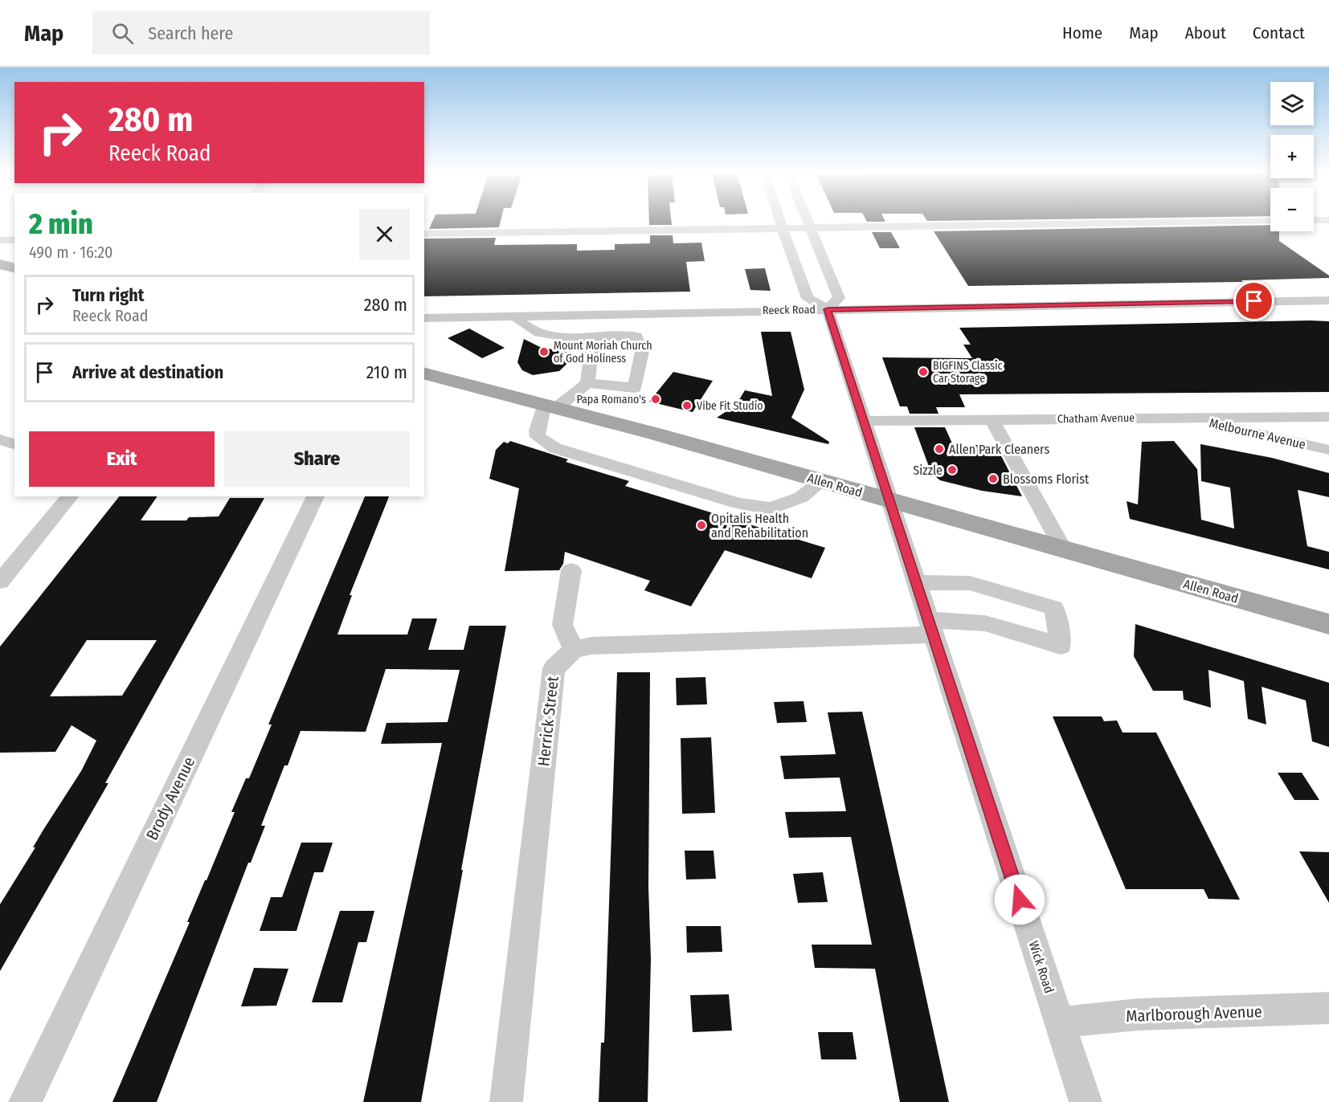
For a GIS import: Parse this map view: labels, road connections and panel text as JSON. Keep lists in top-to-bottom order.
{
  "streets": {
    "main road": ["Allen Road"],
    "street": [
      "Reeck Road",
      "Chatham Avenue",
      "Melbourne Avenue",
      "Herrick Street",
      "Brody Avenue",
      "Wick Road",
      "Marlborough Avenue"
    ]
  },
  "crossings": [
    ["Reeck Road", "Wick Road"],
    ["Chatham Avenue", "Melbourne Avenue"],
    ["Chatham Avenue", "Wick Road"],
    ["Allen Road", "Wick Road"],
    ["Herrick Street", "Wick Road"],
    ["Wick Road", "Marlborough Avenue"]
  ],
  "places": [
    "Mount Moriah Church of God Holiness",
    "BIGFINS Classic Car Storage",
    "Papa Romano's",
    "Vibe Fit Studio",
    "Allen Park Cleaners",
    "Sizzle",
    "Blossoms Florist",
    "Opitalis Health and Rehabilitation"
  ],
  "page": {
    "header": "Map",
    "search": "Search here",
    "nav": [
      "Home",
      "Map",
      "About",
      "Contact"
    ],
    "map_buttons": ["+", "−"],
    "turn": ["280 m", "Reeck Road"],
    "heading": ["2 min", "490 m · 16:20"],
    "list": [
      {
        "name": "Turn right",
        "note": "Reeck Road",
        "value": "280 m"
      },
      {
        "name": "Arrive at destination",
        "value": "210 m"
      }
    ],
    "buttons": ["Exit", "Share"]
  }
}
